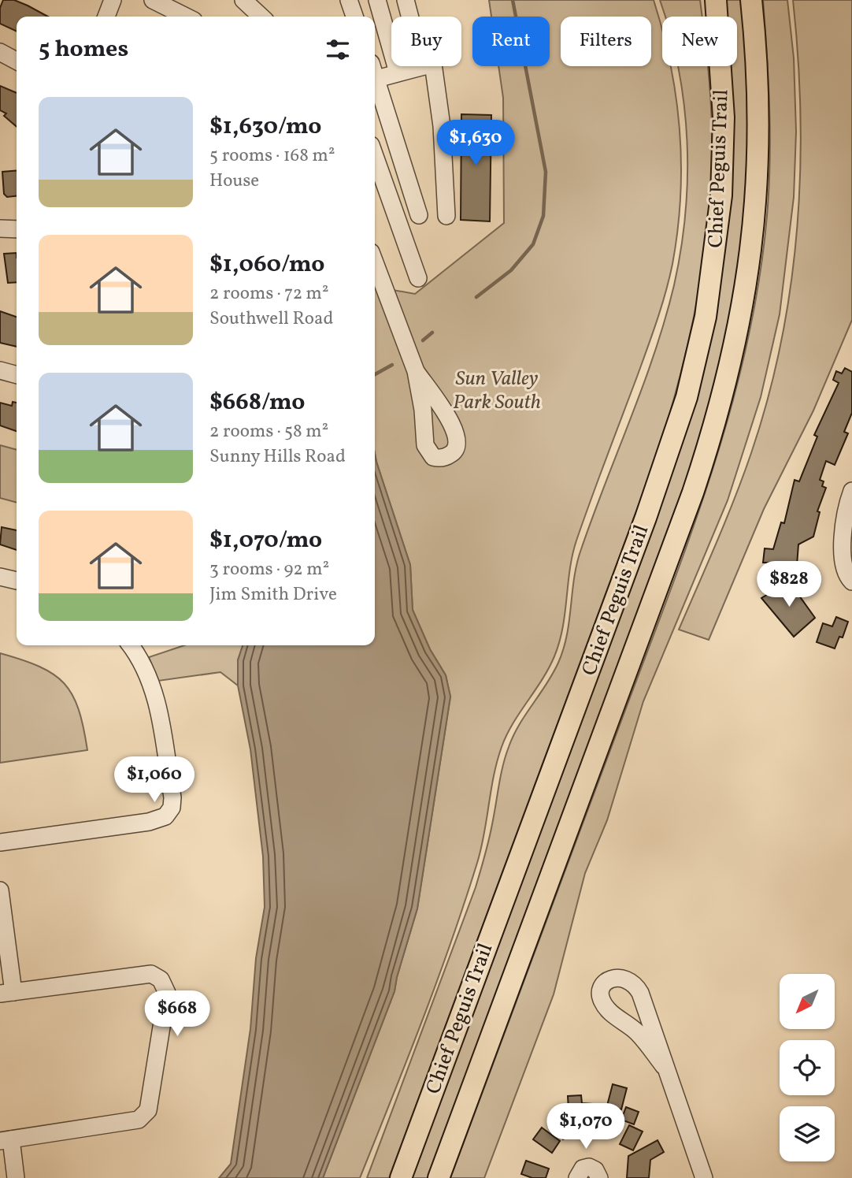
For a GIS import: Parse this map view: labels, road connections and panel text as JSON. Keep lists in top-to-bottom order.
{
  "streets": {
    "main road": ["Chief Peguis Trail"]
  },
  "parks": ["Sun Valley Park South"],
  "north": "bottom left",
  "page": {
    "chip": [
      "Buy",
      "Rent",
      "Filters",
      "New"
    ],
    "heading": "5 homes",
    "list": [
      {
        "name": "$1,630/mo",
        "note": "5 rooms · 168 m² · House"
      },
      {
        "name": "$1,060/mo",
        "note": "2 rooms · 72 m² · Southwell Road"
      },
      {
        "name": "$668/mo",
        "note": "2 rooms · 58 m² · Sunny Hills Road"
      },
      {
        "name": "$1,070/mo",
        "note": "3 rooms · 92 m² · Jim Smith Drive"
      }
    ],
    "price": [
      "$1,630",
      "$828",
      "$1,060",
      "$668",
      "$1,070"
    ]
  }
}
